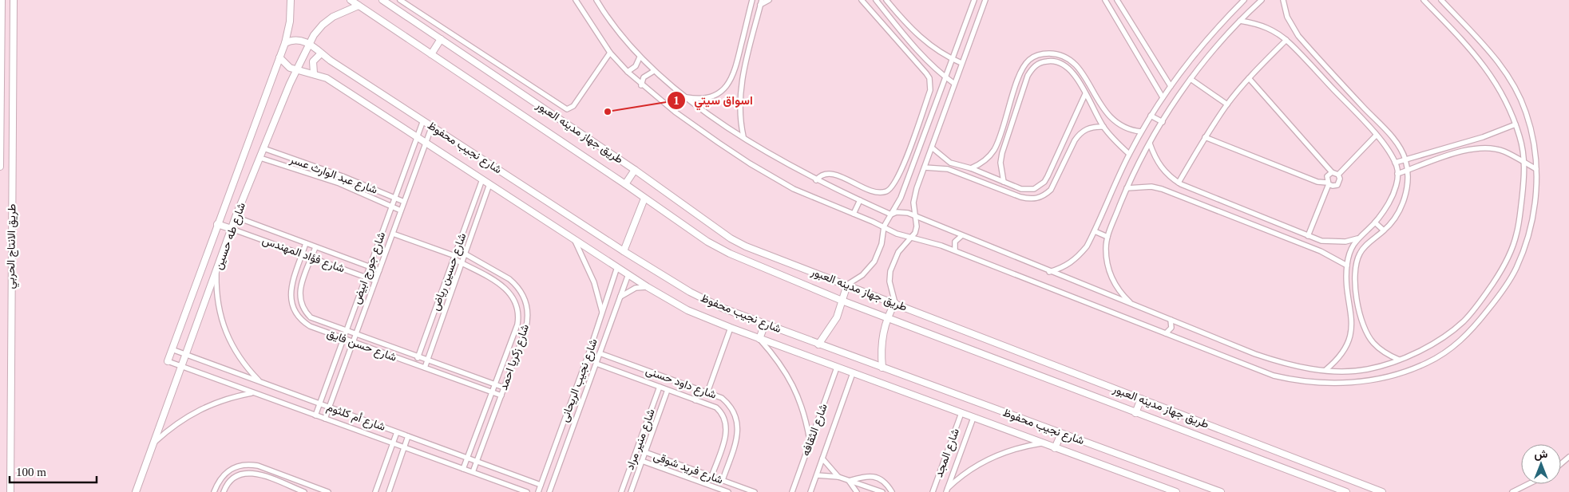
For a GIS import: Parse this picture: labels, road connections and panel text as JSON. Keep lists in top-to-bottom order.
{
  "streets": {
    "main road": [
      "طريق جهاز مدينه العبور",
      "شارع نجيب محفوظ",
      "شارع طه حسين",
      "طريق الانتاج الحربي"
    ],
    "street": [
      "شارع عبد الوارث عسر",
      "شارع فؤاد المهندس",
      "شارع جورج ابيض",
      "شارع حسين رياض",
      "شارع حسن فايق",
      "شارع زكريا احمد",
      "شارع نجيب الريحانى",
      "شارع داود حسنى",
      "شارع أم كلثوم",
      "شارع الثقافه",
      "شارع منير مراد",
      "شارع المجد",
      "شارع فريد شوقى"
    ]
  },
  "crossings": [
    ["طريق جهاز مدينه العبور", "شارع طه حسين"],
    ["شارع نجيب محفوظ", "شارع طه حسين"],
    ["شارع نجيب محفوظ", "شارع جورج ابيض"],
    ["شارع نجيب محفوظ", "شارع حسين رياض"],
    ["شارع نجيب محفوظ", "شارع نجيب الريحانى"],
    ["شارع نجيب محفوظ", "شارع الثقافه"],
    ["شارع نجيب محفوظ", "شارع المجد"],
    ["شارع عبد الوارث عسر", "شارع طه حسين"],
    ["شارع عبد الوارث عسر", "شارع جورج ابيض"],
    ["شارع طه حسين", "شارع فؤاد المهندس"],
    ["شارع طه حسين", "شارع أم كلثوم"],
    ["شارع فؤاد المهندس", "شارع جورج ابيض"],
    ["شارع فؤاد المهندس", "شارع حسن فايق"],
    ["شارع جورج ابيض", "شارع حسن فايق"],
    ["شارع جورج ابيض", "شارع زكريا احمد"],
    ["شارع جورج ابيض", "شارع أم كلثوم"],
    ["شارع حسين رياض", "شارع حسن فايق"],
    ["شارع حسين رياض", "شارع زكريا احمد"],
    ["شارع حسن فايق", "شارع زكريا احمد"],
    ["شارع زكريا احمد", "شارع أم كلثوم"],
    ["شارع نجيب الريحانى", "شارع داود حسنى"],
    ["شارع نجيب الريحانى", "شارع أم كلثوم"],
    ["شارع داود حسنى", "شارع منير مراد"],
    ["شارع داود حسنى", "شارع فريد شوقى"],
    ["شارع منير مراد", "شارع فريد شوقى"]
  ],
  "places": ["اسواق سيتي"],
  "scale_bar": "100 m",
  "north": "top"
}
